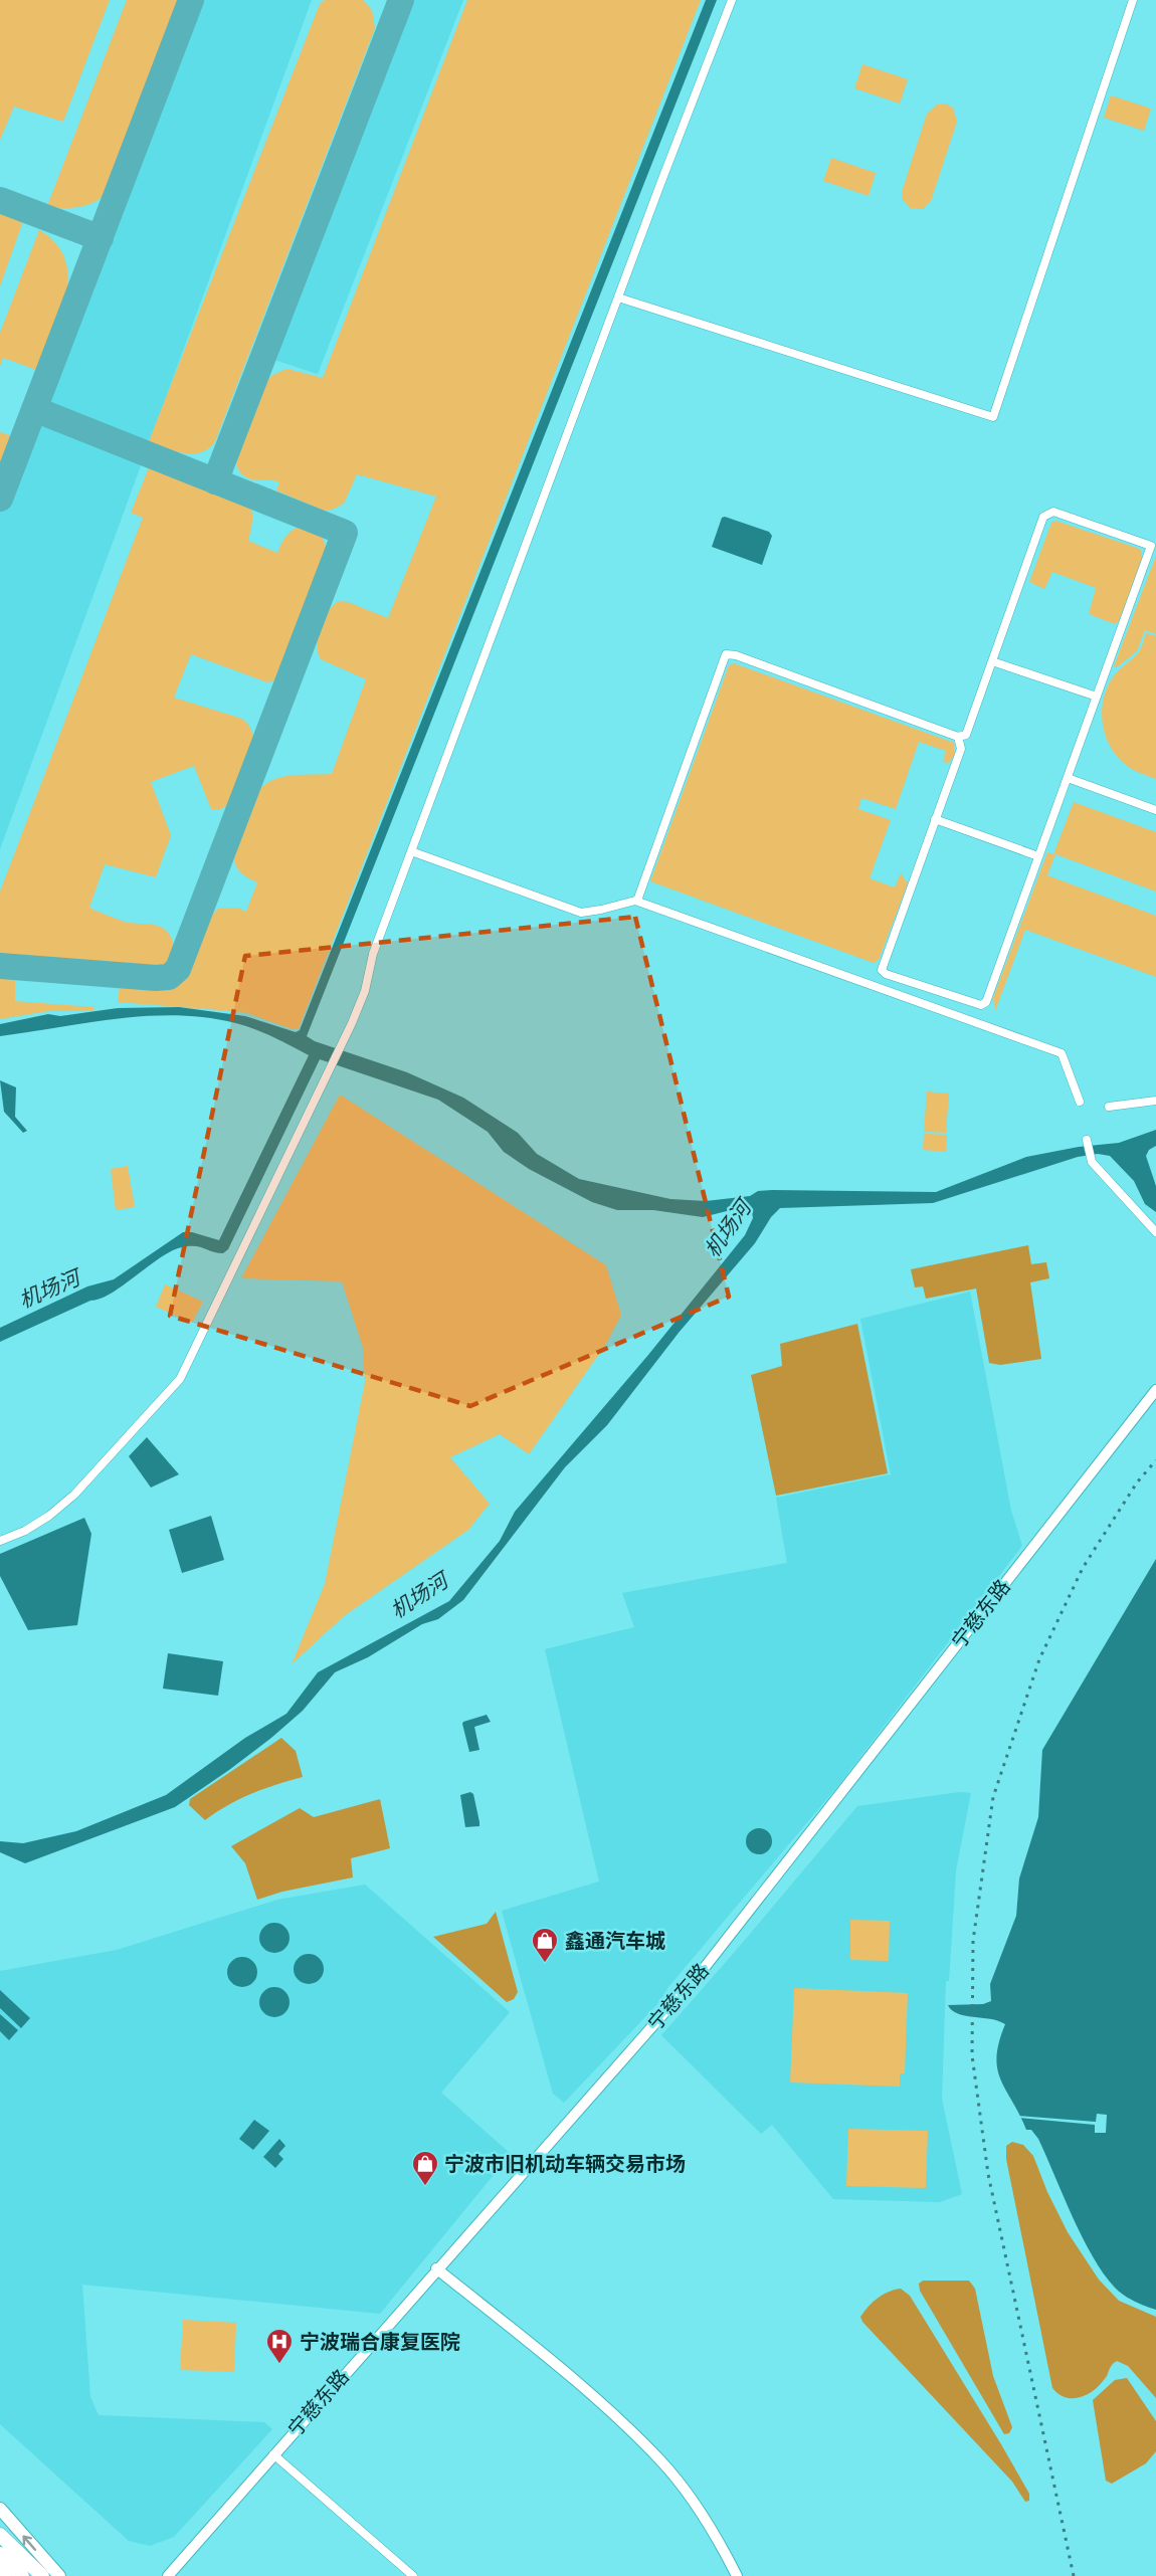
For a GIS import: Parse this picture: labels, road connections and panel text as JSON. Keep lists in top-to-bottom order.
{
  "streets": {
    "main road": ["宁慈东路"]
  },
  "water": ["机场河"],
  "places": {
    "shop": ["鑫通汽车城", "宁波市旧机动车辆交易市场"],
    "hospital": ["宁波瑞合康复医院"]
  }
}
